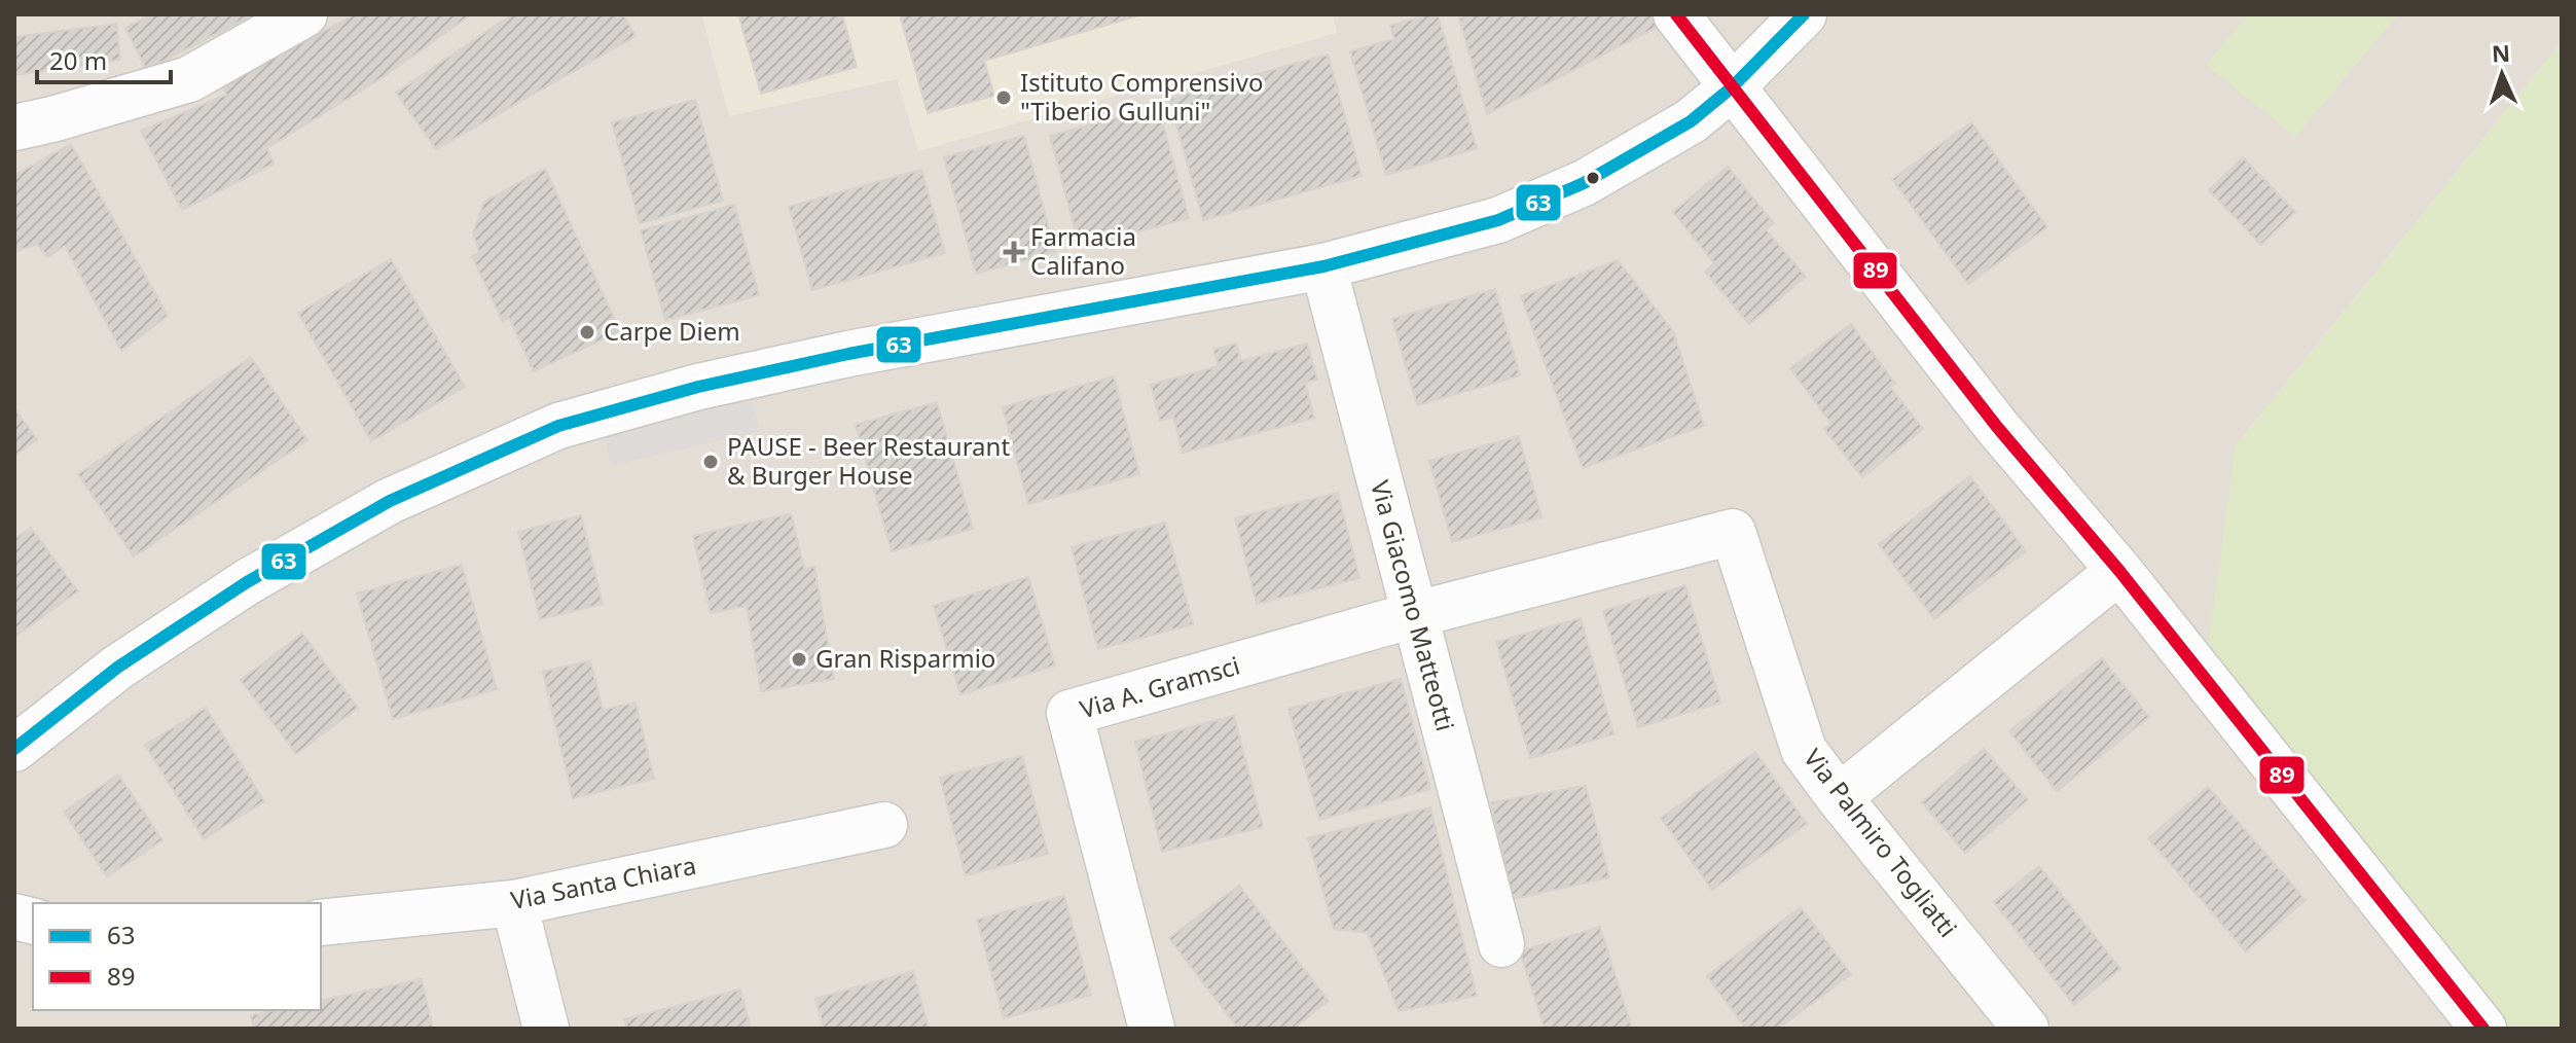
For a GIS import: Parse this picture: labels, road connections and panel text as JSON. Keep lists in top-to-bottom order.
{
  "streets": {
    "street": [
      "Via Giacomo Matteotti",
      "Via A. Gramsci",
      "Via Palmiro Togliatti",
      "Via Santa Chiara"
    ]
  },
  "crossings": [
    ["Via Giacomo Matteotti", "Via A. Gramsci"],
    ["Via Giacomo Matteotti", "Via Palmiro Togliatti"],
    ["Via A. Gramsci", "Via Palmiro Togliatti"]
  ],
  "places": {
    "other": [
      "Istituto Comprensivo \"Tiberio Gulluni\"",
      "Carpe Diem",
      "PAUSE - Beer Restaurant & Burger House",
      "Gran Risparmio"
    ],
    "health": ["Farmacia Califano"]
  },
  "lines": ["transit line 63", "transit line 89"],
  "legend": ["63", "89"],
  "scale_bar": "20 m",
  "north": "top"
}
